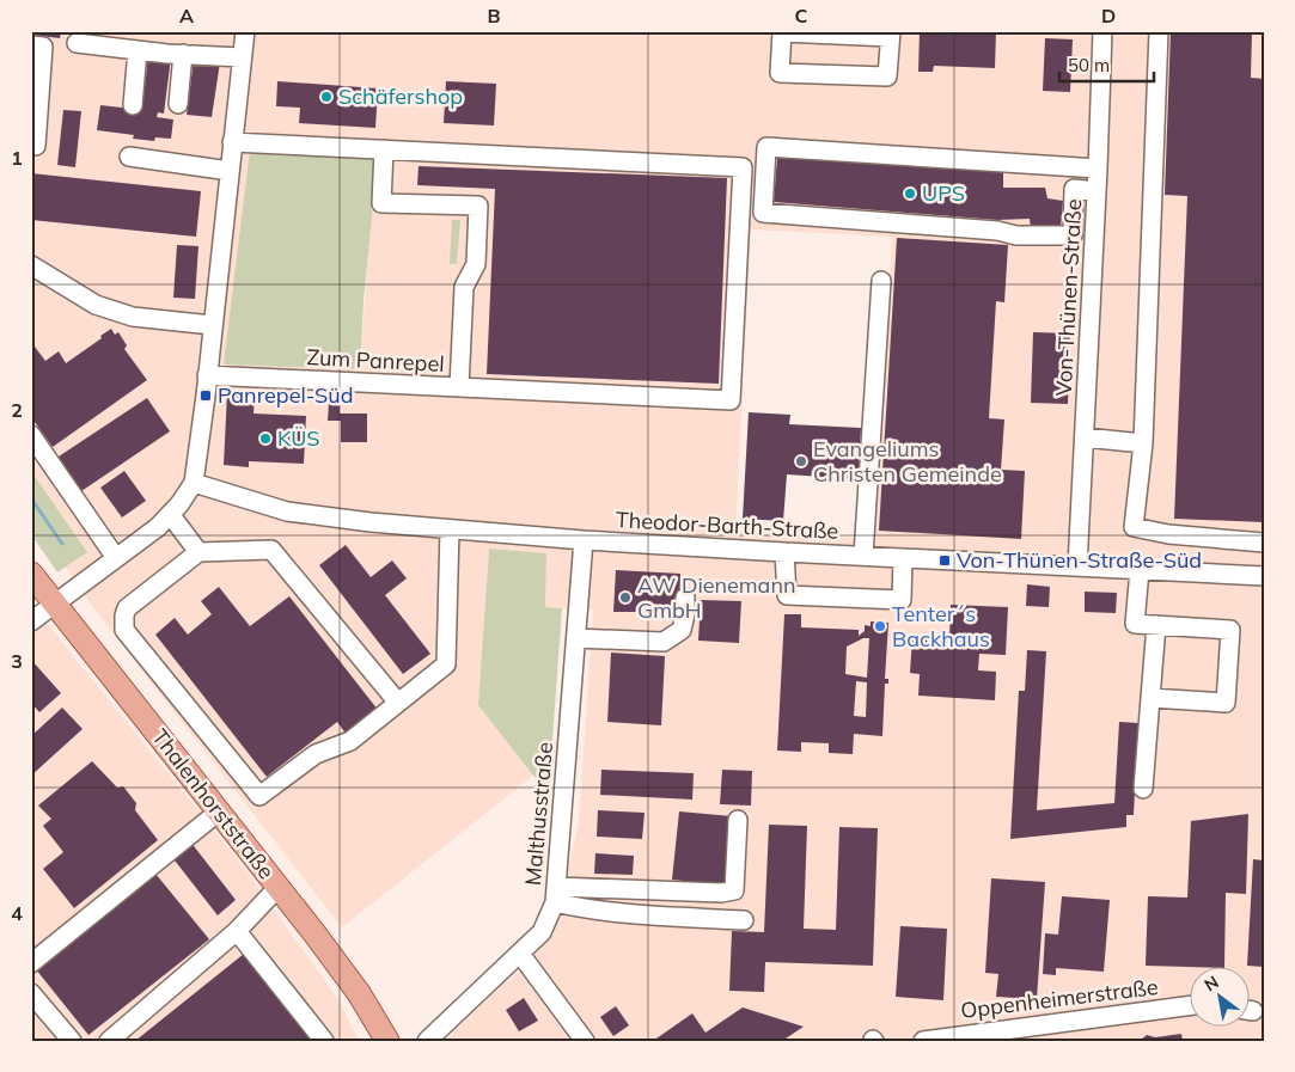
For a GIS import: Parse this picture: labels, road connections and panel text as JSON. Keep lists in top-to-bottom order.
{
  "streets": {
    "main road": ["Thalenhorststraße"],
    "street": [
      "Von-Thünen-Straße",
      "Zum Panrepel",
      "Theodor-Barth-Straße",
      "Malthusstraße",
      "Oppenheimerstraße"
    ]
  },
  "crossings": [
    ["Von-Thünen-Straße", "Theodor-Barth-Straße"],
    ["Theodor-Barth-Straße", "Malthusstraße"]
  ],
  "places": {
    "other": [
      "Schäfershop",
      "UPS",
      "KÜS",
      "Evangeliums Christen Gemeinde",
      "AW Dienemann GmbH",
      "Tenter´s Backhaus"
    ],
    "transit": ["Panrepel-Süd", "Von-Thünen-Straße-Süd"]
  },
  "scale_bar": "50 m",
  "north": "top left",
  "grid": {
    "columns": [
      "A",
      "B",
      "C",
      "D"
    ],
    "rows": [
      "1",
      "2",
      "3",
      "4"
    ]
  }
}
